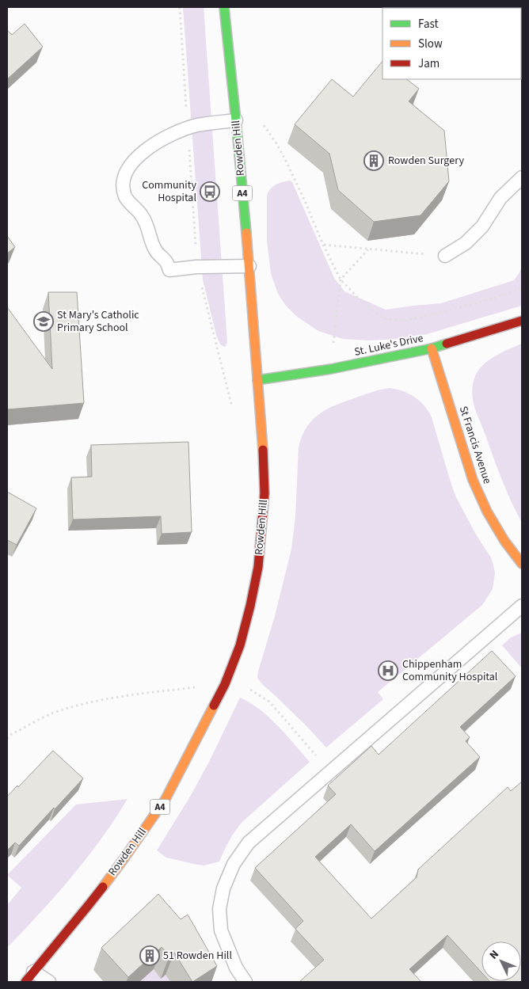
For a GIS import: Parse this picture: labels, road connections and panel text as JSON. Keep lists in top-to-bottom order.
{
  "streets": {
    "main road": [
      "Rowden Hill",
      "A4",
      "St. Luke's Drive",
      "St Francis Avenue"
    ]
  },
  "crossings": [
    ["Rowden Hill", "St. Luke's Drive"],
    ["St. Luke's Drive", "St Francis Avenue"]
  ],
  "places": {
    "building": ["Rowden Surgery", "51 Rowden Hill"],
    "bus stop": ["Community Hospital"],
    "school or university": ["St Mary's Catholic Primary School"],
    "hospital": ["Chippenham Community Hospital"]
  },
  "legend": ["Fast", "Slow", "Jam"],
  "north": "top left"
}
